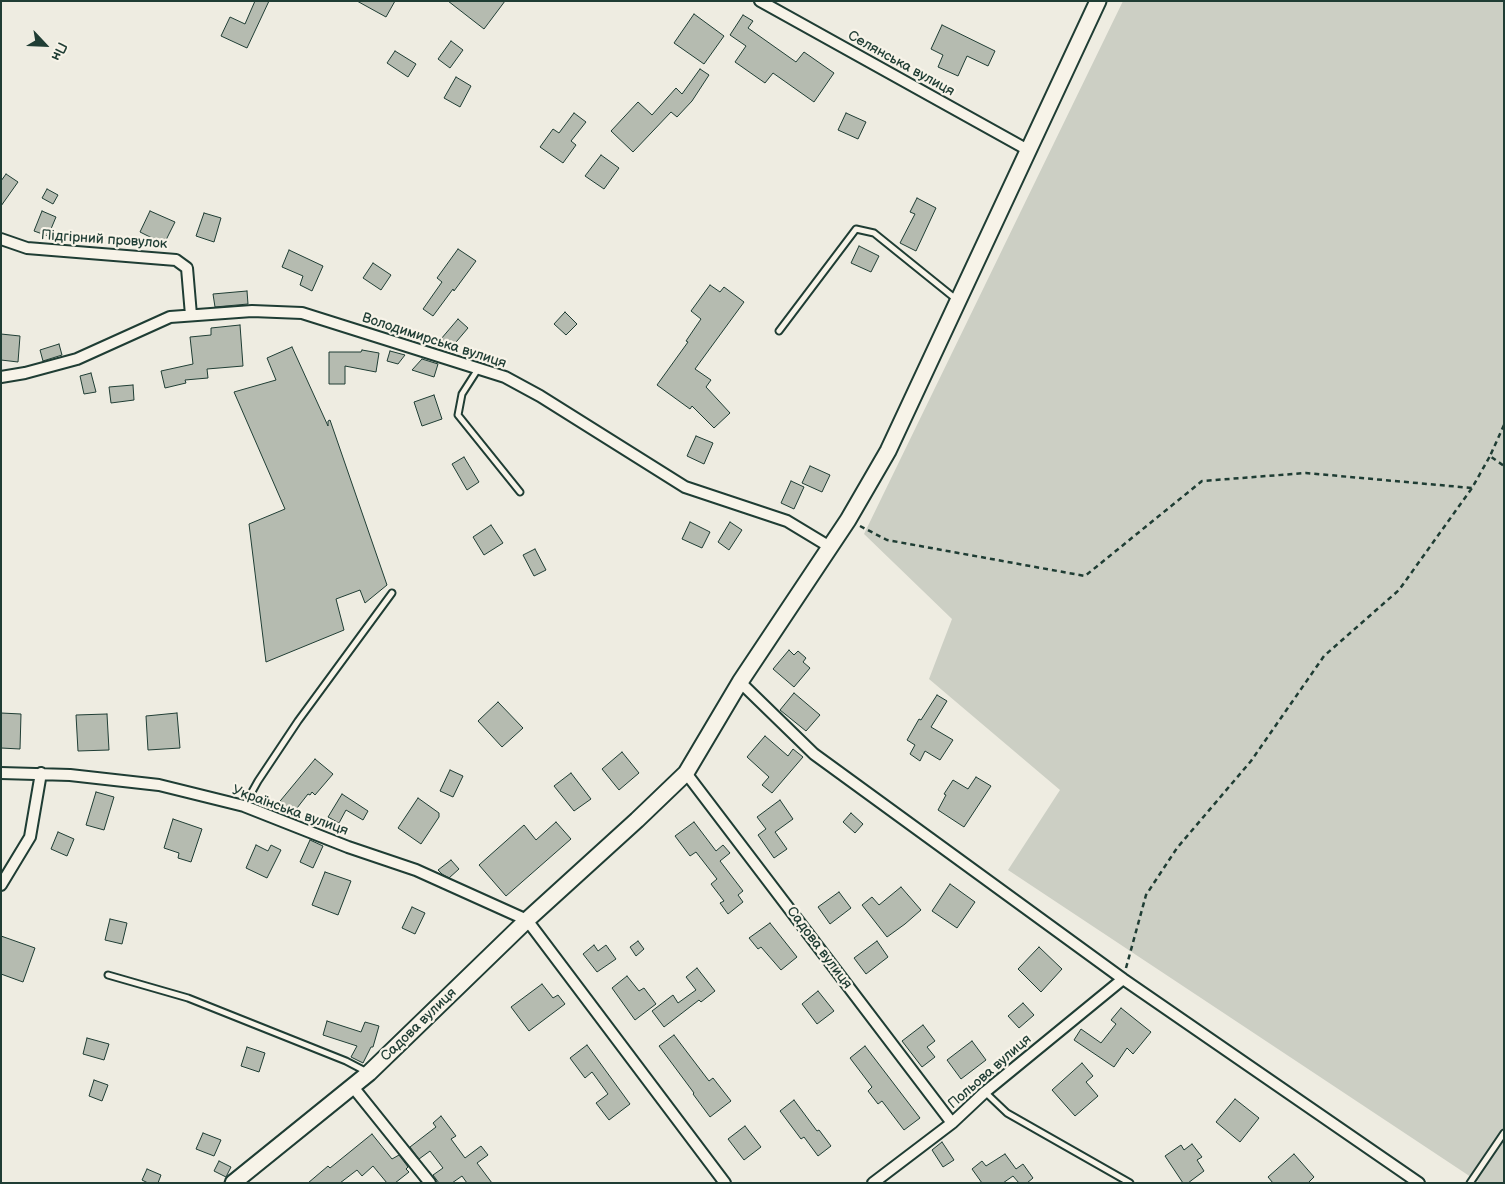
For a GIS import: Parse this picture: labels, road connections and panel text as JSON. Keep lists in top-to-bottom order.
{
  "streets": {
    "street": [
      "Селянська вулиця",
      "Підгірний провулок",
      "Володимирська вулиця",
      "Українська вулиця",
      "Садова вулиця",
      "Польова вулиця"
    ]
  },
  "crossings": [
    ["Селянська вулиця", "Садова вулиця"],
    ["Підгірний провулок", "Володимирська вулиця"],
    ["Володимирська вулиця", "Садова вулиця"],
    ["Українська вулиця", "Садова вулиця"],
    ["Садова вулиця", "Польова вулиця"]
  ],
  "north": "bottom right"
}
